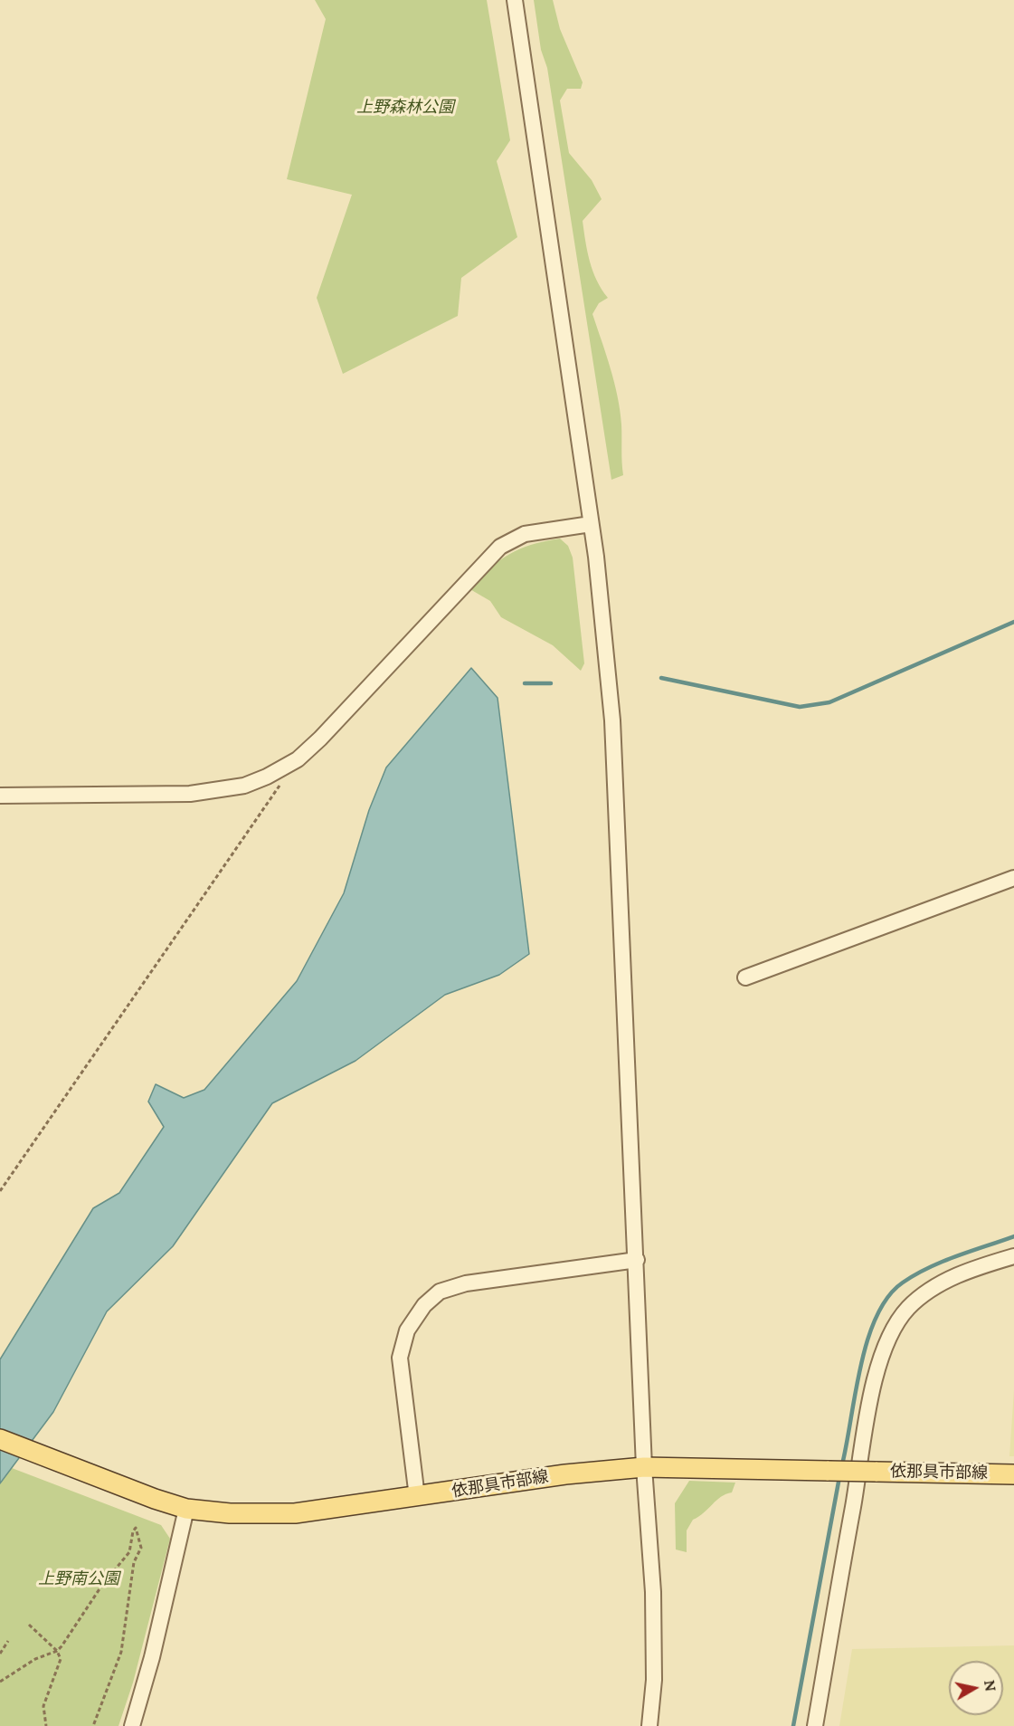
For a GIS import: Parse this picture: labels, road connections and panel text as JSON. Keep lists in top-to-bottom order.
{
  "streets": {
    "main road": ["依那具市部線"]
  },
  "parks": ["上野森林公園", "上野南公園"],
  "north": "right"
}
